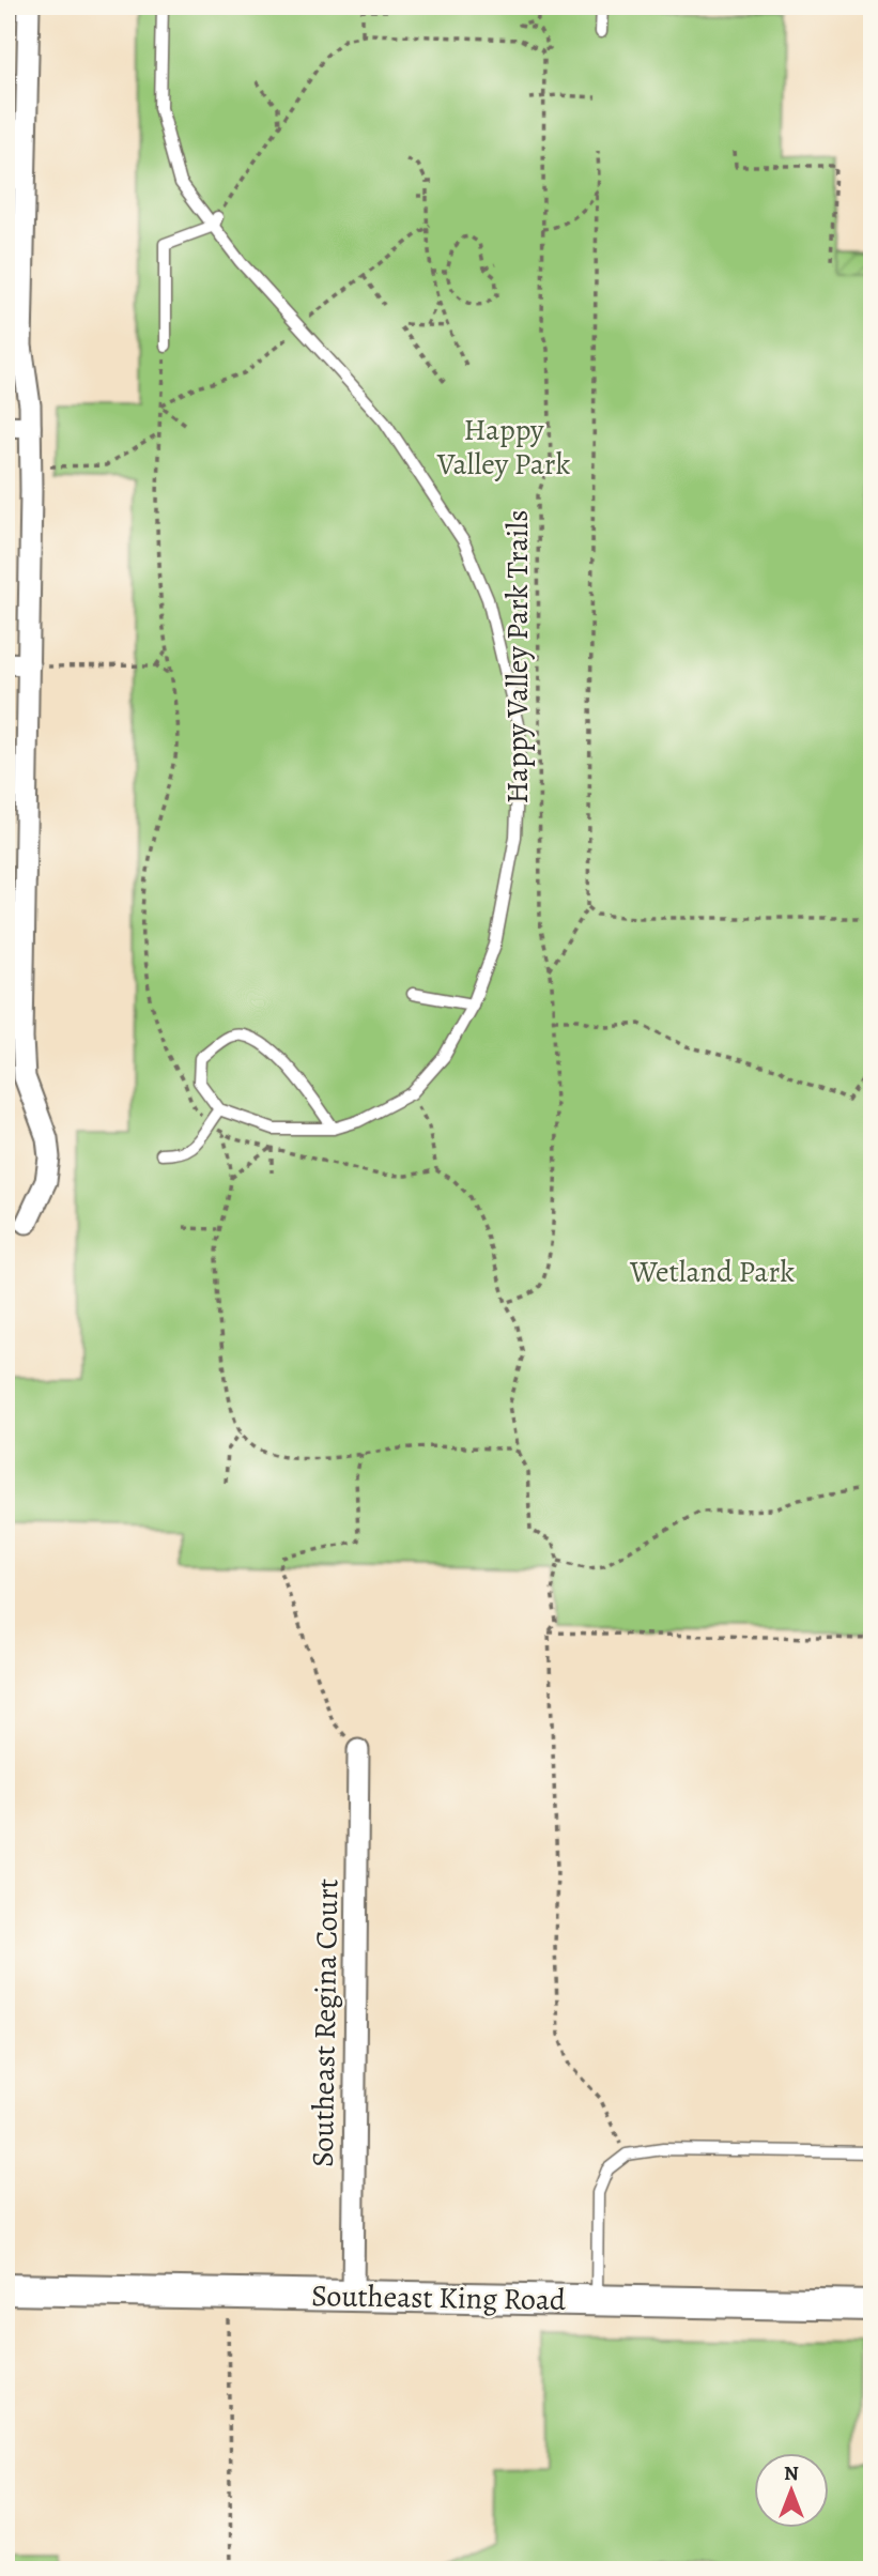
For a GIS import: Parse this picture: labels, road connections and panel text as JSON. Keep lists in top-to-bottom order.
{
  "streets": {
    "main road": ["Southeast King Road"],
    "street": ["Southeast Regina Court"],
    "path": ["Happy Valley Park Trails"]
  },
  "crossings": [
    ["Southeast Regina Court", "Southeast King Road"]
  ],
  "parks": ["Happy Valley Park", "Wetland Park"],
  "north": "top"
}
